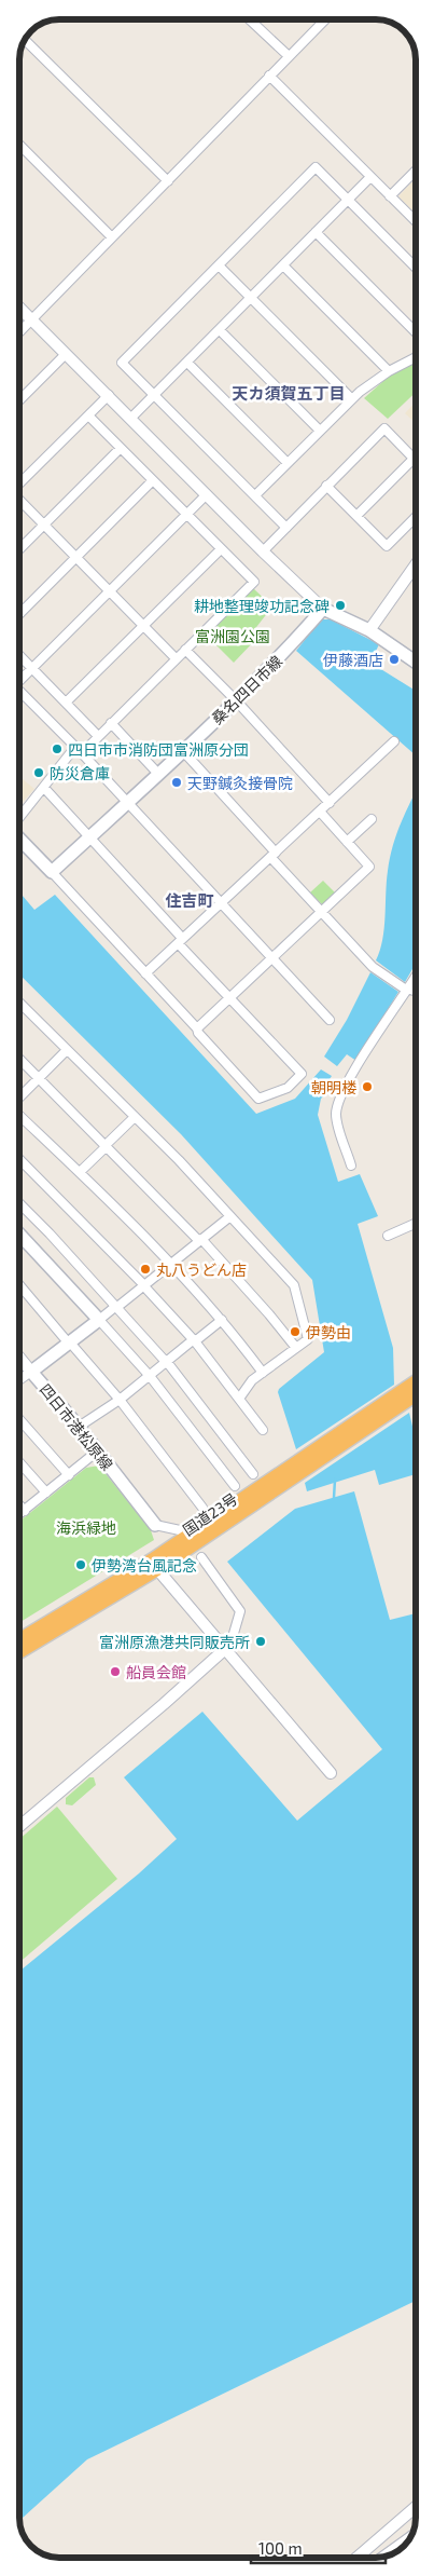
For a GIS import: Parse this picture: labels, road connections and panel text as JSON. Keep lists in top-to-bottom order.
{
  "streets": {
    "highway": ["国道23号"],
    "main road": ["桑名四日市線", "四日市港松原線"]
  },
  "districts": ["天カ須賀五丁目", "住吉町"],
  "parks": ["富洲園公園", "海浜緑地"],
  "places": [
    "耕地整理竣功記念碑",
    "伊藤酒店",
    "四日市市消防団富洲原分団",
    "防災倉庫",
    "天野鍼灸接骨院",
    "朝明楼",
    "丸八うどん店",
    "伊勢由",
    "伊勢湾台風記念",
    "富洲原漁港共同販売所",
    "船員会館"
  ],
  "scale_bar": "100 m"
}
